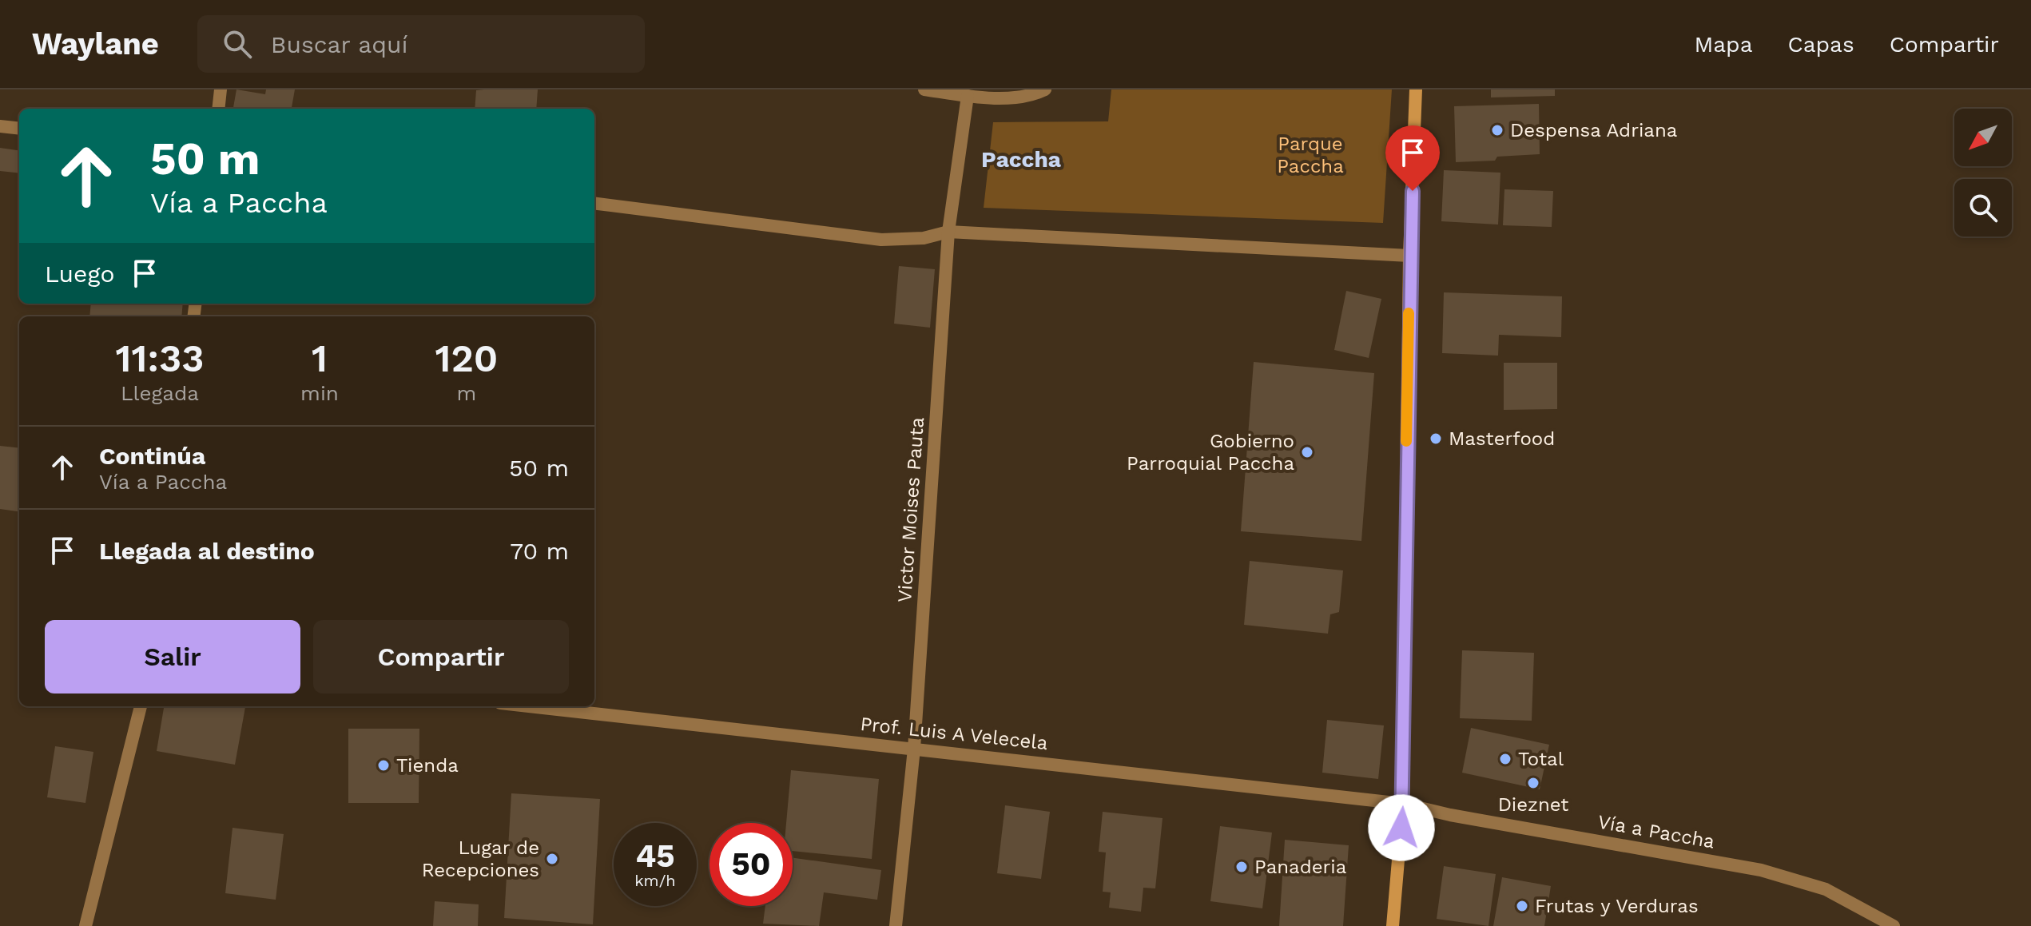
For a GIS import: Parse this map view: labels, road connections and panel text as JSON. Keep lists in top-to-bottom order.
{
  "streets": {
    "street": ["Victor Moises Pauta", "Prof. Luis A Velecela", "Vía a Paccha"]
  },
  "crossings": [
    ["Victor Moises Pauta", "Prof. Luis A Velecela"],
    ["Prof. Luis A Velecela", "Vía a Paccha"]
  ],
  "districts": ["Paccha"],
  "parks": ["Parque Paccha"],
  "places": [
    "Despensa Adriana",
    "Masterfood",
    "Gobierno Parroquial Paccha",
    "Total",
    "Tienda",
    "Dieznet",
    "Lugar de Recepciones",
    "Panaderia",
    "Frutas y Verduras"
  ],
  "north": "bottom left",
  "page": {
    "header": "Waylane",
    "search": "Buscar aquí",
    "nav": ["Mapa", "Capas", "Compartir"],
    "turn": ["50 m", "Vía a Paccha"],
    "then": "Luego",
    "eta": [
      "11:33",
      "Llegada",
      "1",
      "min",
      "120",
      "m"
    ],
    "list": [
      {
        "name": "Continúa",
        "note": "Vía a Paccha",
        "value": "50 m"
      },
      {
        "name": "Llegada al destino",
        "value": "70 m"
      }
    ],
    "buttons": ["Salir", "Compartir"],
    "speed": "45 km/h",
    "limit": "50"
  }
}
